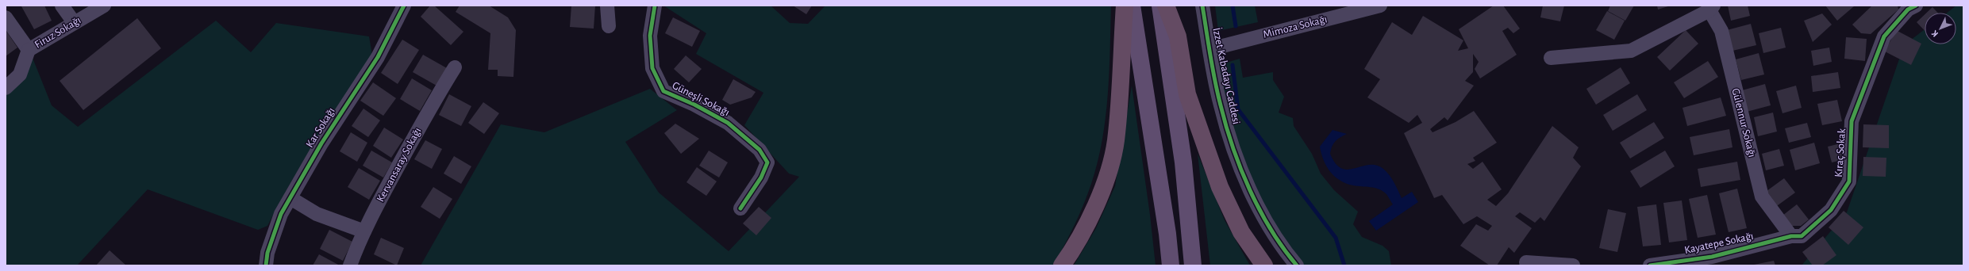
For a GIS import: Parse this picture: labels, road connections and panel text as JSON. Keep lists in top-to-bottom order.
{
  "streets": {
    "street": [
      "Mimoza Sokağı",
      "Firuz Sokağı",
      "İzzet Kabadayı Caddesi",
      "Güneşli Sokağı",
      "Gülennur Sokağı",
      "Kar Sokağı",
      "Kıraç Sokak",
      "Kervansaray Sokağı",
      "Kayatepe Sokağı"
    ]
  },
  "crossings": [
    ["Mimoza Sokağı", "İzzet Kabadayı Caddesi"],
    ["Gülennur Sokağı", "Kıraç Sokak"],
    ["Gülennur Sokağı", "Kayatepe Sokağı"],
    ["Kıraç Sokak", "Kayatepe Sokağı"]
  ],
  "north": "bottom left"
}
